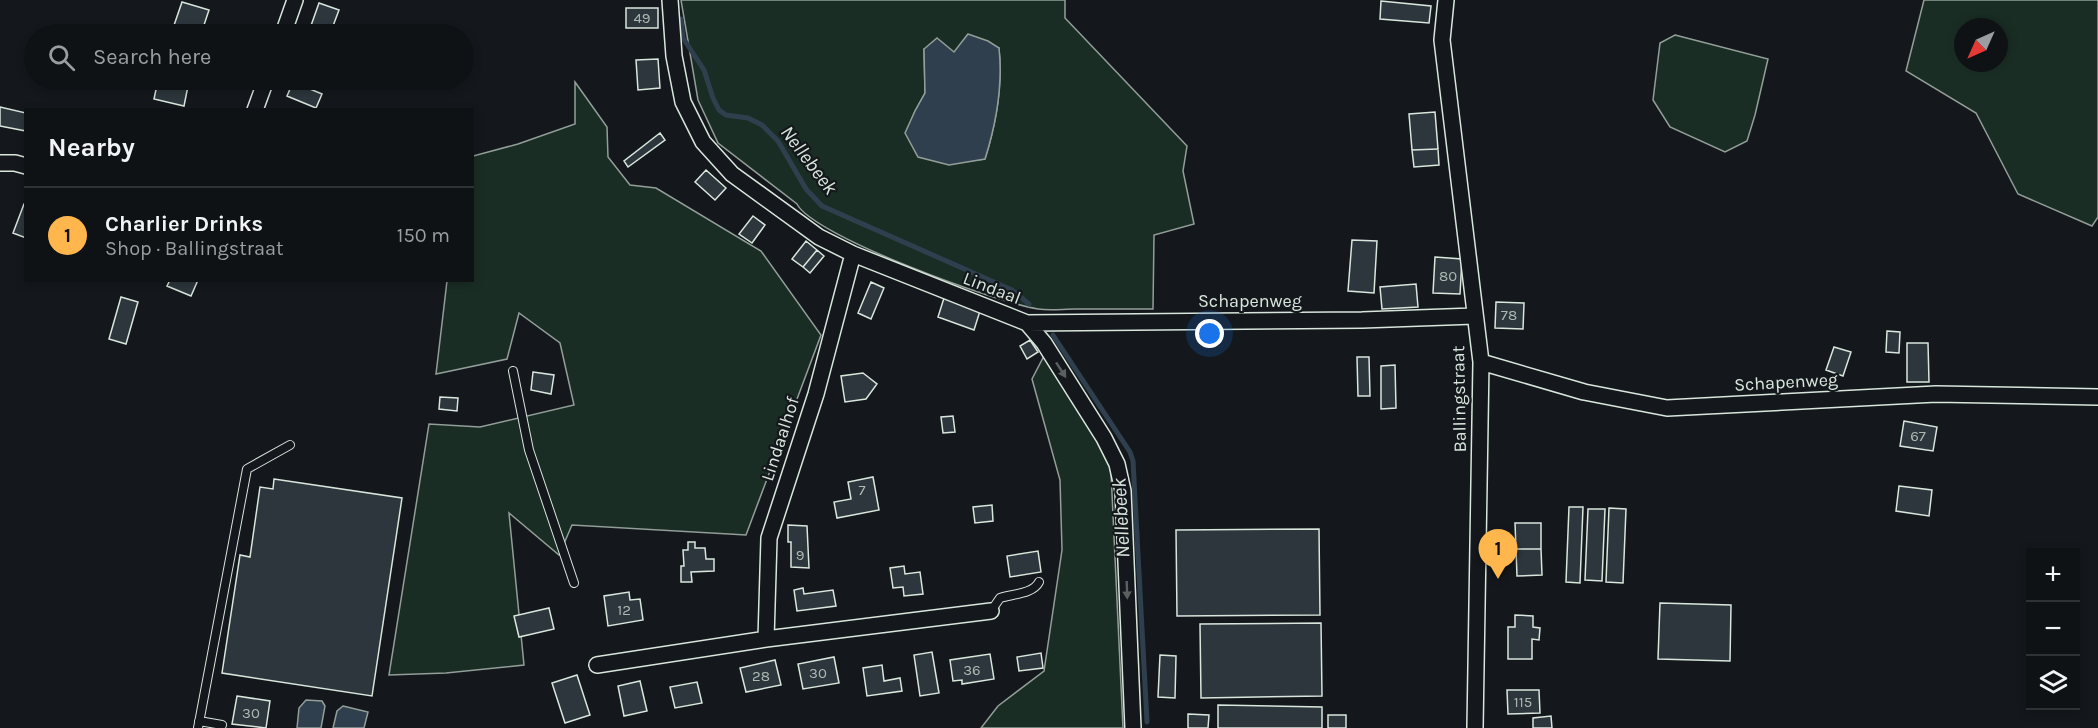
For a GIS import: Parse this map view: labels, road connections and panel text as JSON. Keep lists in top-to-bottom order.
{
  "streets": {
    "street": [
      "Lindaal",
      "Schapenweg",
      "Ballingstraat",
      "Lindaalhof"
    ]
  },
  "crossings": [
    ["Lindaal", "Schapenweg"],
    ["Lindaal", "Lindaalhof"],
    ["Schapenweg", "Ballingstraat"]
  ],
  "one_way": ["Lindaal"],
  "water": ["Nellebeek"],
  "house_numbers": [
    "49",
    "80",
    "78",
    "67",
    "7",
    "9",
    "12",
    "36",
    "30",
    "28",
    "115",
    "30"
  ],
  "north": "bottom left",
  "page": {
    "search": "Search here",
    "heading": "Nearby",
    "list": [
      {
        "mark": "1",
        "name": "Charlier Drinks",
        "note": "Shop · Ballingstraat",
        "value": "150 m"
      }
    ],
    "pins": "1",
    "map_buttons": ["+", "−"]
  }
}
